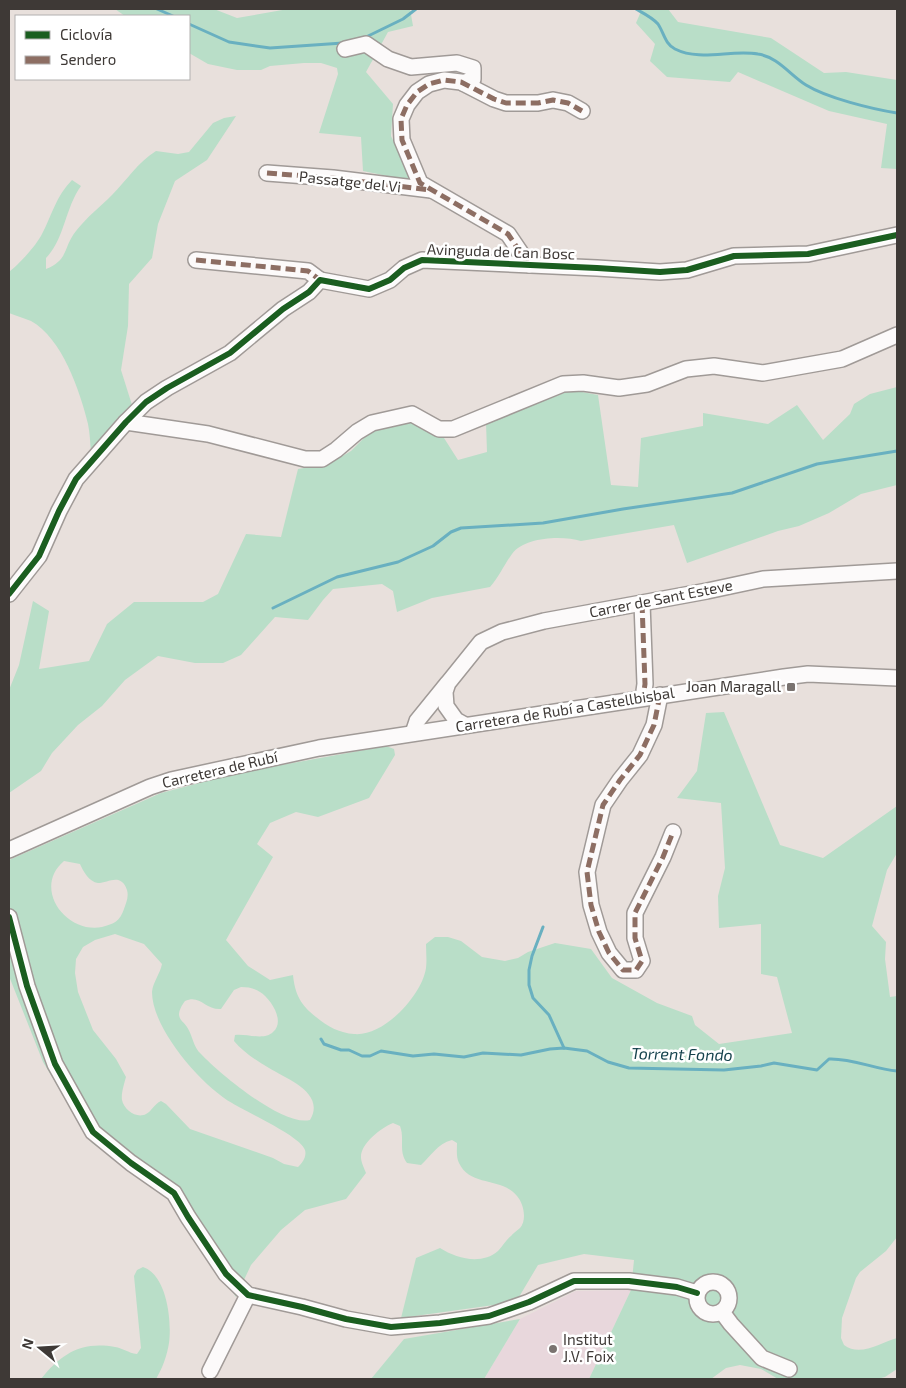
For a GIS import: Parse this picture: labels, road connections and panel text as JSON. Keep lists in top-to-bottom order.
{
  "streets": {
    "street": [
      "Passatge del Vi",
      "Avinguda de Can Bosc",
      "Carrer de Sant Esteve",
      "Carretera de Rubí a Castellbisbal",
      "Carretera de Rubí"
    ]
  },
  "crossings": [
    ["Carrer de Sant Esteve", "Carretera de Rubí a Castellbisbal"],
    ["Carrer de Sant Esteve", "Carretera de Rubí"],
    ["Carretera de Rubí a Castellbisbal", "Carretera de Rubí"]
  ],
  "water": ["Torrent Fondo"],
  "places": {
    "transit": ["Joan Maragall"],
    "other": ["Institut J.V. Foix"]
  },
  "legend": ["Ciclovía", "Sendero"],
  "north": "left"
}
